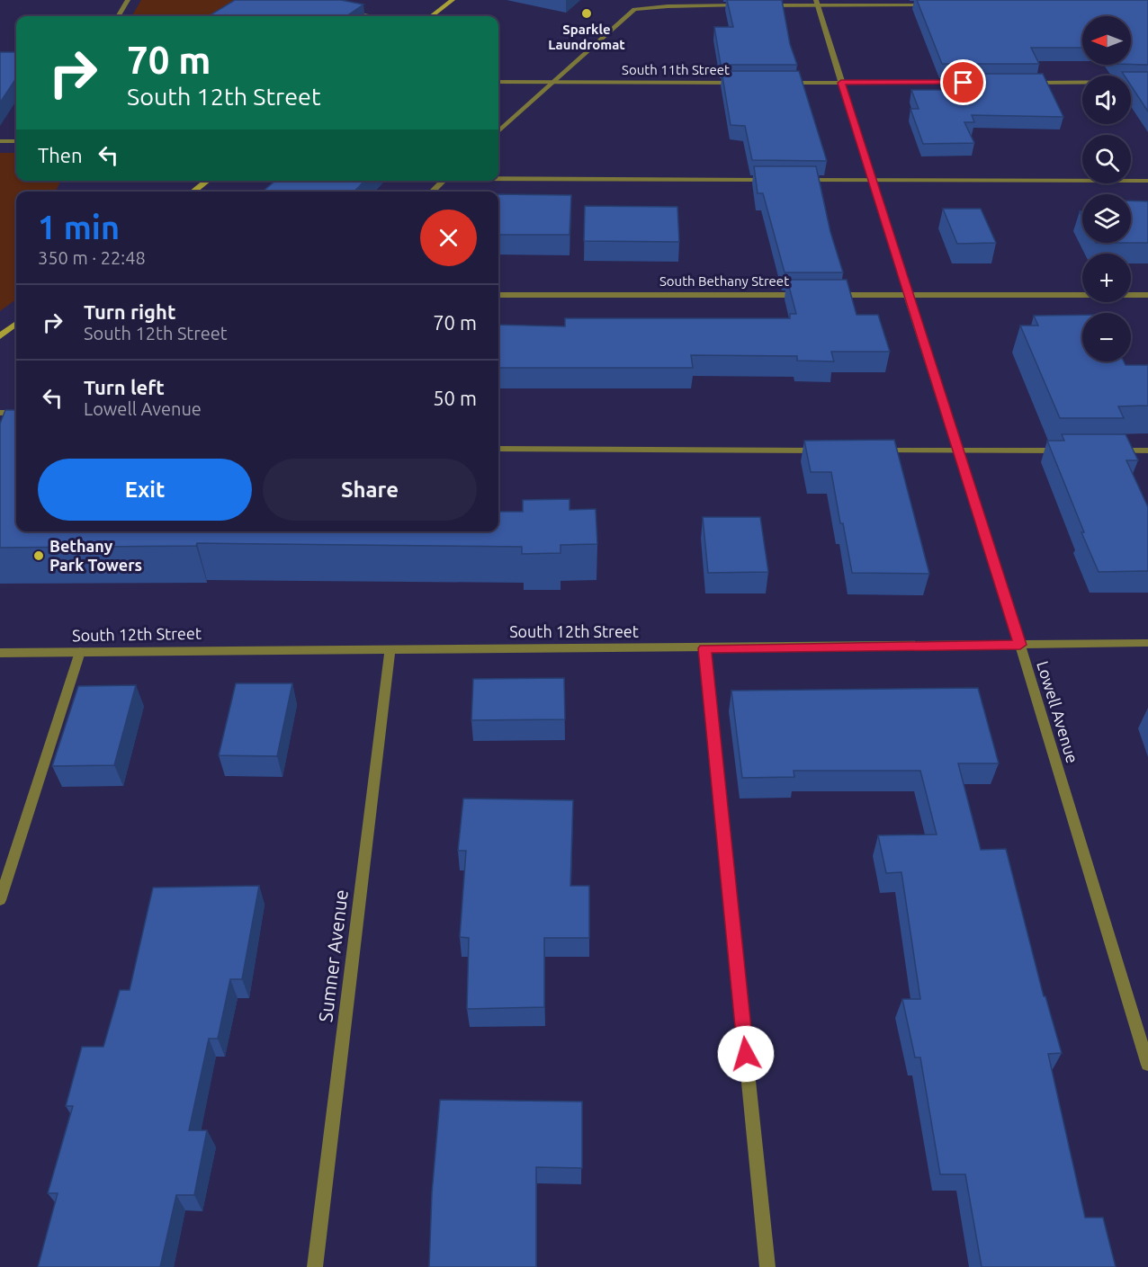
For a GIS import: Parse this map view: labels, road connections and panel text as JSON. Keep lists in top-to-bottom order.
{
  "streets": {
    "street": [
      "South 11th Street",
      "South Bethany Street",
      "South 12th Street",
      "Lowell Avenue",
      "Sumner Avenue"
    ]
  },
  "crossings": [
    ["South 12th Street", "Lowell Avenue"],
    ["South 12th Street", "Sumner Avenue"]
  ],
  "places": ["Sparkle Laundromat", "Bethany Park Towers"],
  "north": "left",
  "page": {
    "map_buttons": ["+", "−"],
    "turn": ["70 m", "South 12th Street"],
    "then": "Then",
    "heading": ["1 min", "350 m · 22:48"],
    "list": [
      {
        "name": "Turn right",
        "note": "South 12th Street",
        "value": "70 m"
      },
      {
        "name": "Turn left",
        "note": "Lowell Avenue",
        "value": "50 m"
      }
    ],
    "buttons": ["Exit", "Share"]
  }
}
